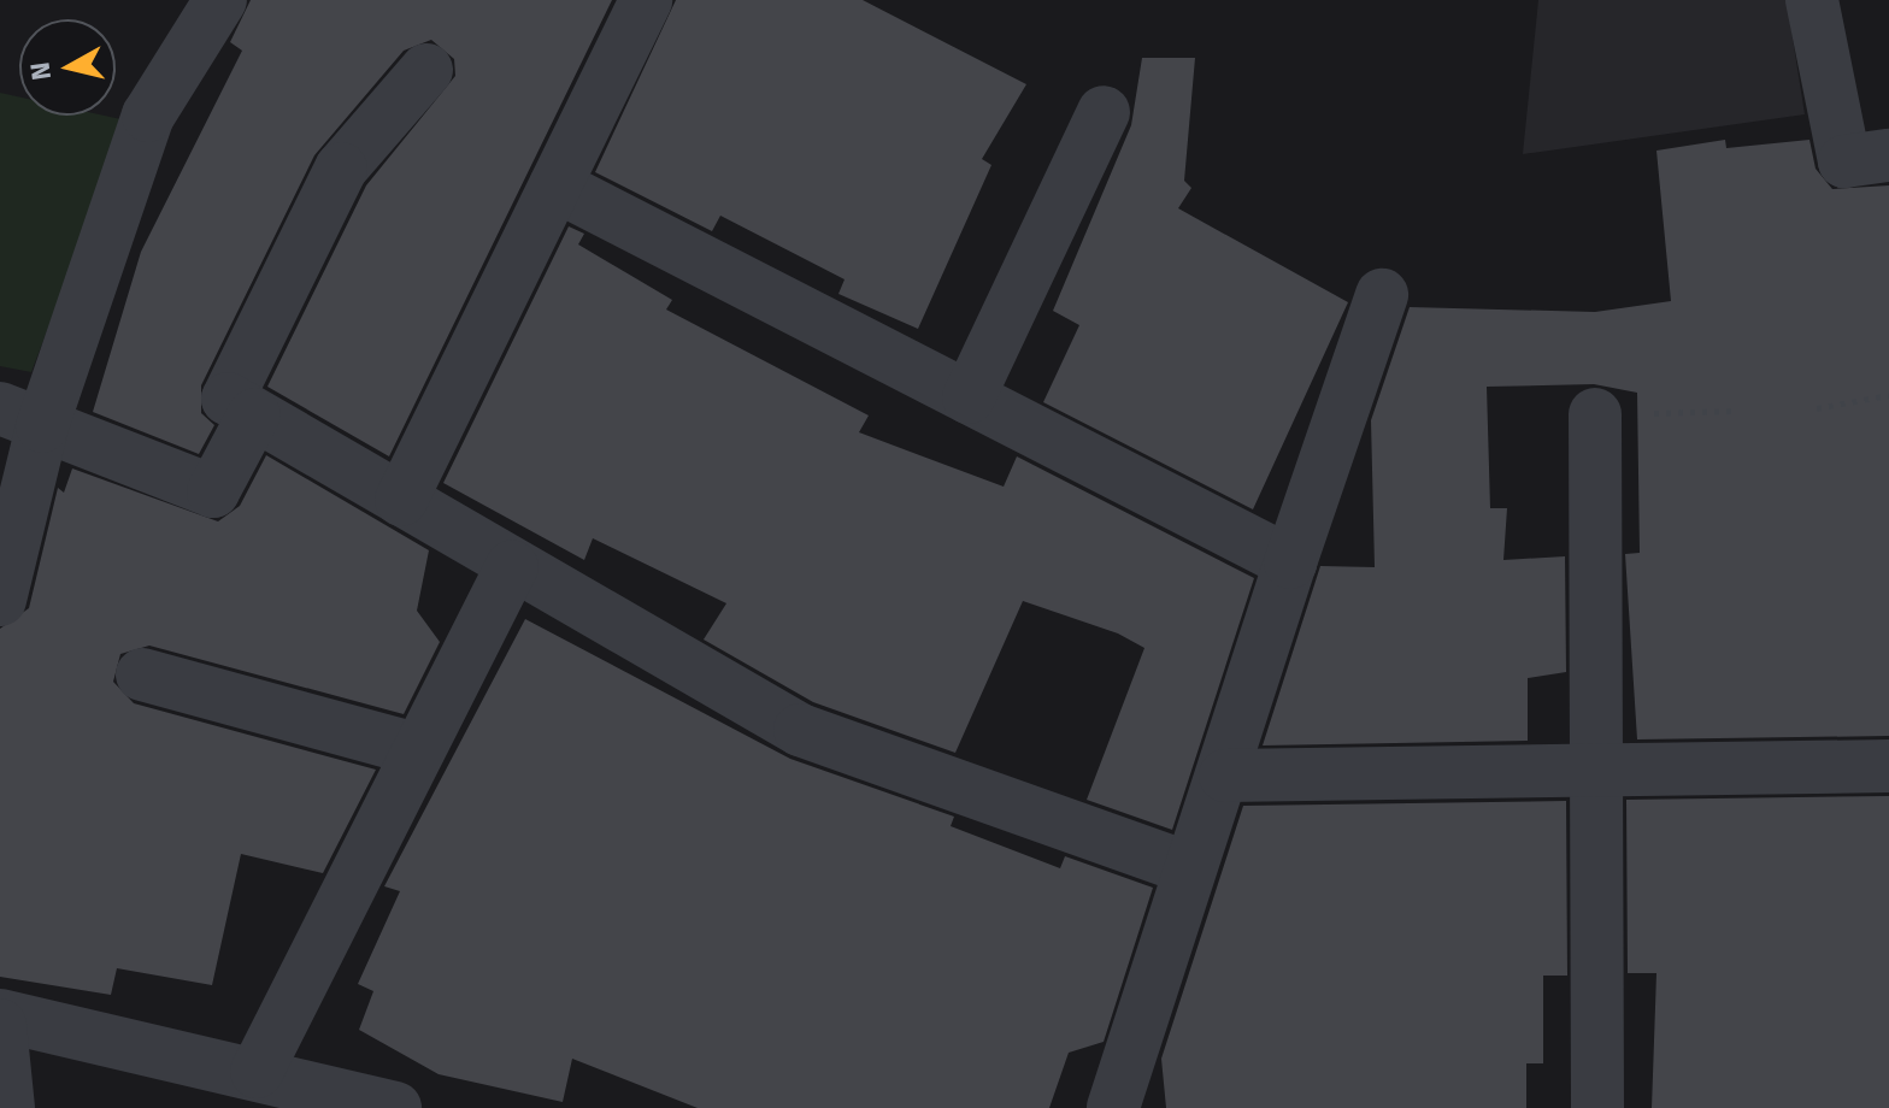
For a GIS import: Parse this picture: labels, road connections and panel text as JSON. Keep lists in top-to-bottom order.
{
  "north": "left"
}
